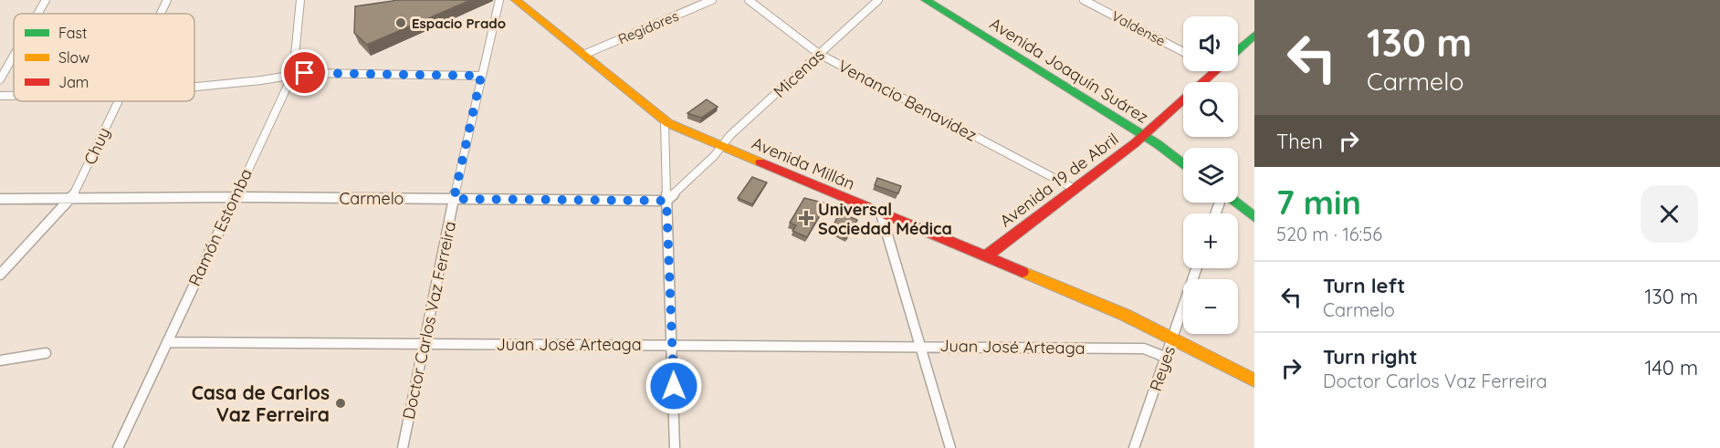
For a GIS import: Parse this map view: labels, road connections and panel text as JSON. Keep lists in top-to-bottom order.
{
  "streets": {
    "street": [
      "Regidores",
      "Valdense",
      "Avenida Joaquín Suárez",
      "Micenas",
      "Venancio Benavidez",
      "Chuy",
      "Avenida Millán",
      "Avenida 19 de Abril",
      "Carmelo",
      "Ramón Estomba",
      "Doctor Carlos Vaz Ferreira",
      "Juan José Arteaga",
      "Reyes"
    ]
  },
  "crossings": [
    ["Regidores", "Avenida Millán"],
    ["Avenida Joaquín Suárez", "Avenida 19 de Abril"],
    ["Micenas", "Venancio Benavidez"],
    ["Micenas", "Avenida Millán"],
    ["Venancio Benavidez", "Avenida 19 de Abril"],
    ["Chuy", "Carmelo"],
    ["Avenida Millán", "Avenida 19 de Abril"],
    ["Avenida Millán", "Reyes"],
    ["Carmelo", "Ramón Estomba"],
    ["Carmelo", "Doctor Carlos Vaz Ferreira"],
    ["Ramón Estomba", "Juan José Arteaga"],
    ["Doctor Carlos Vaz Ferreira", "Juan José Arteaga"],
    ["Juan José Arteaga", "Reyes"]
  ],
  "places": {
    "other": ["Espacio Prado", "Casa de Carlos Vaz Ferreira"],
    "health": ["Universal Sociedad Médica"]
  },
  "legend": ["Fast", "Slow", "Jam"],
  "page": {
    "turn": ["130 m", "Carmelo"],
    "map_buttons": ["+", "−"],
    "then": "Then",
    "heading": ["7 min", "520 m · 16:56"],
    "list": [
      {
        "name": "Turn left",
        "note": "Carmelo",
        "value": "130 m"
      },
      {
        "name": "Turn right",
        "note": "Doctor Carlos Vaz Ferreira",
        "value": "140 m"
      }
    ]
  }
}
